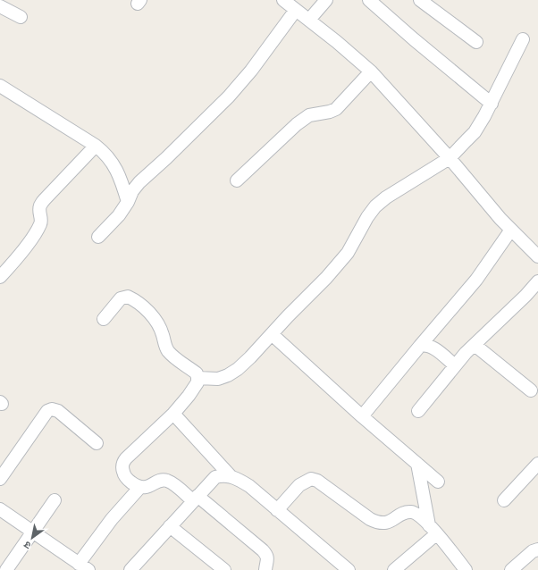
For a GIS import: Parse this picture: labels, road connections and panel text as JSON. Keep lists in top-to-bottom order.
{
  "north": "bottom left"
}
